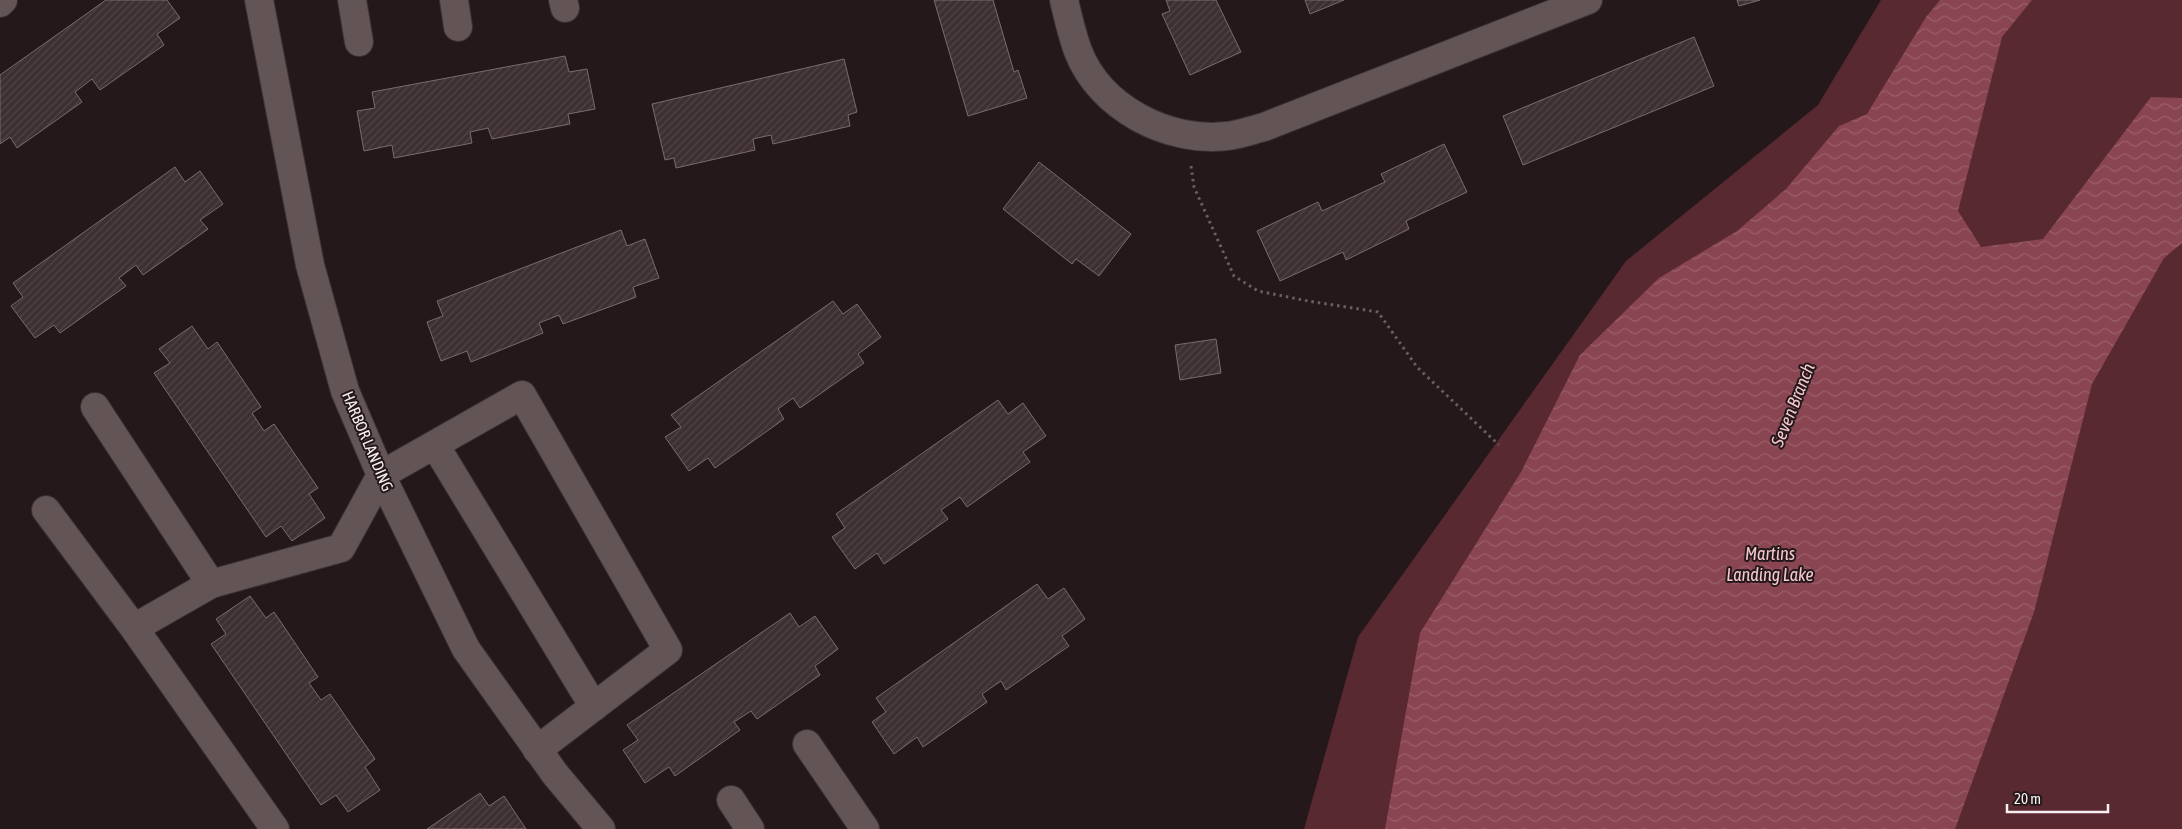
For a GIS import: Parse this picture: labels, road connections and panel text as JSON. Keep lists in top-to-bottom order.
{
  "streets": {
    "street": ["HARBOR LANDING"]
  },
  "water": ["Seven Branch", "Martins Landing Lake"],
  "scale_bar": "20 m"
}
